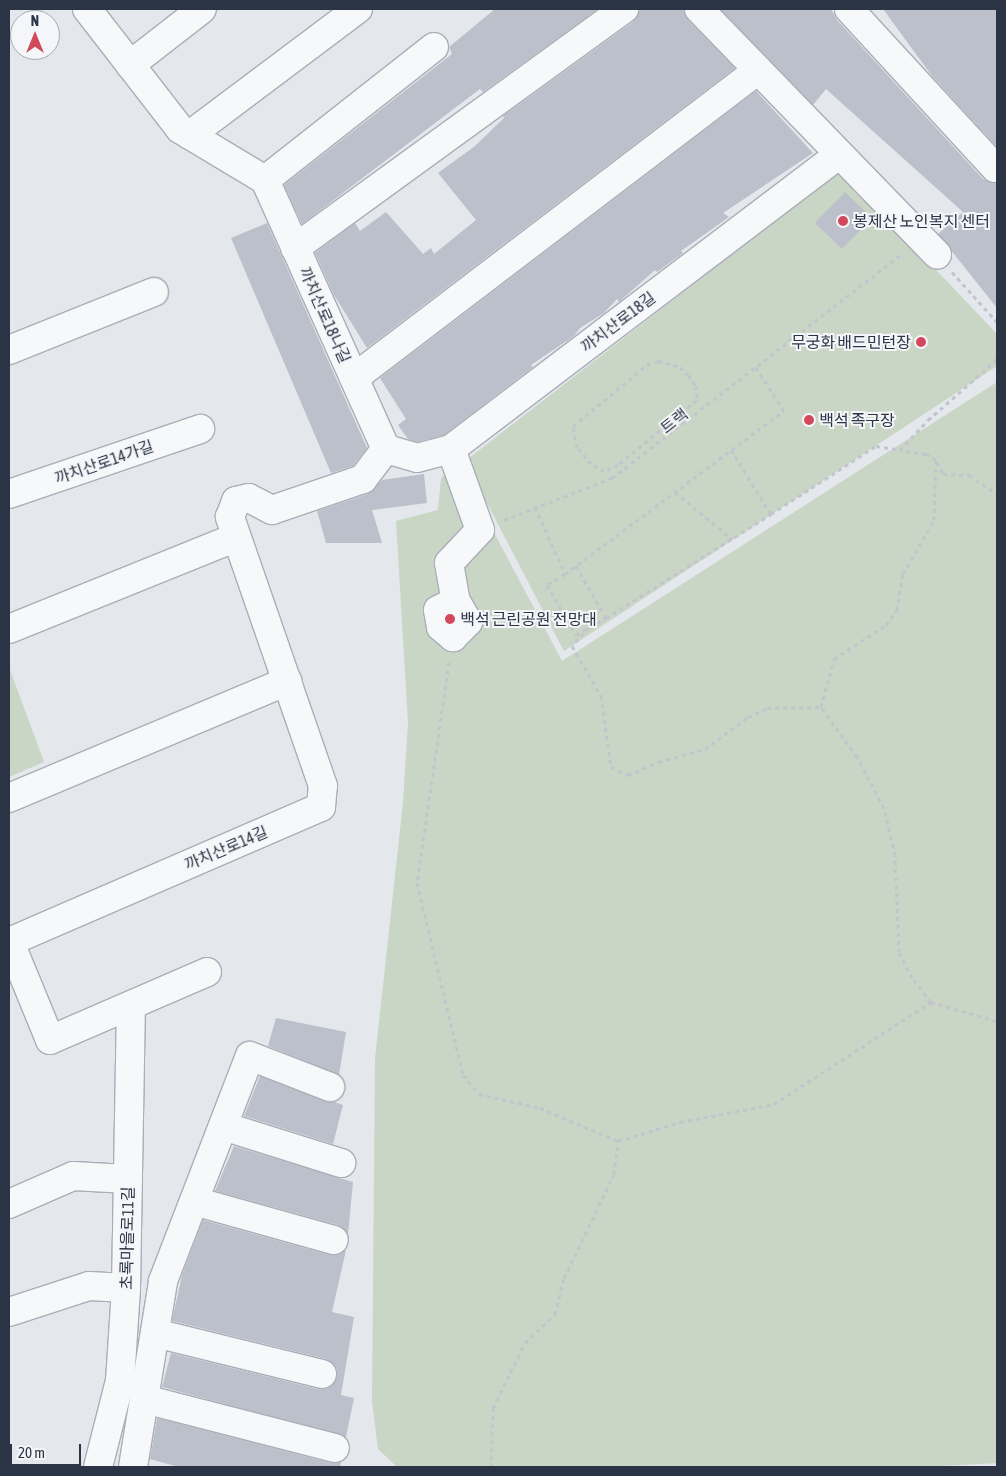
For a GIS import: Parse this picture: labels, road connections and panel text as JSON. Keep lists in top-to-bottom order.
{
  "streets": {
    "street": [
      "까치산로18나길",
      "까치산로18길",
      "까치산로14가길",
      "까치산로14길",
      "초록마을로11길"
    ],
    "path": ["트랙"]
  },
  "crossings": [
    ["까치산로18나길", "까치산로18길"],
    ["까치산로18나길", "까치산로14길"],
    ["까치산로18길", "까치산로14길"],
    ["까치산로14길", "초록마을로11길"]
  ],
  "places": [
    "봉제산 노인복지 센터",
    "무궁화 배드민턴장",
    "백석 족구장",
    "백석 근린공원 전망대"
  ],
  "scale_bar": "20 m",
  "north": "top"
}
